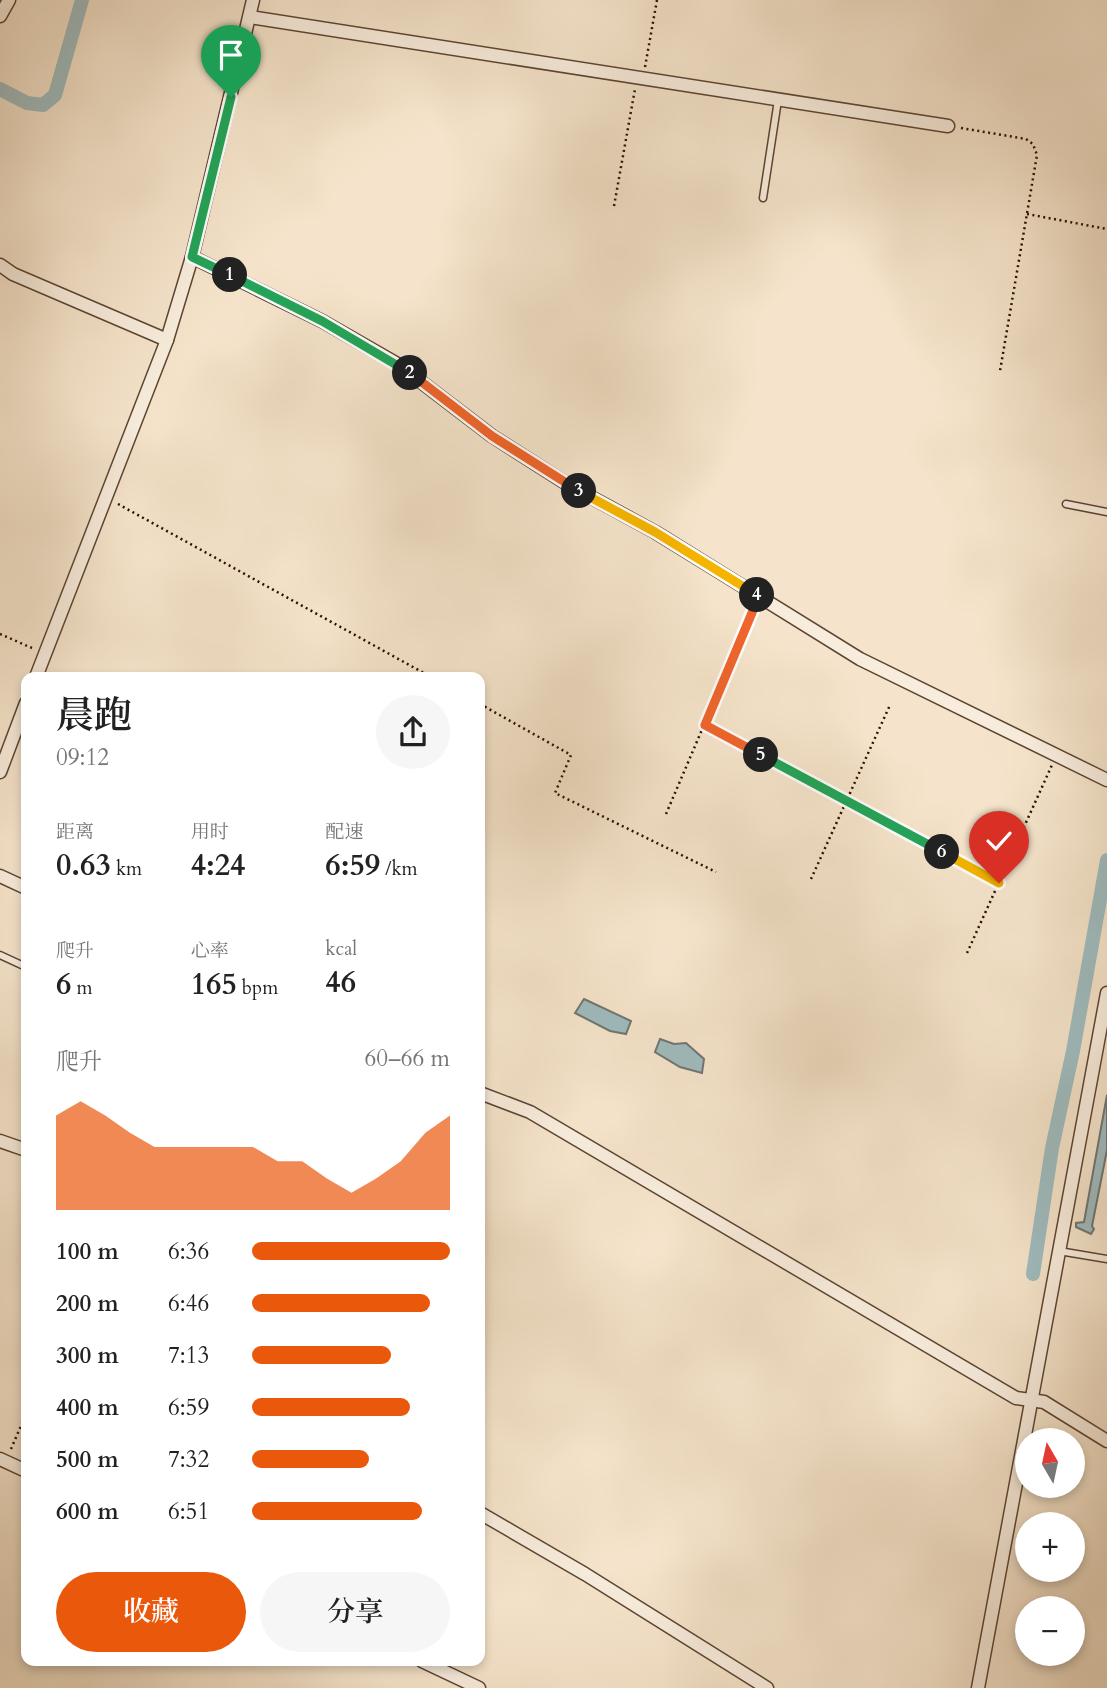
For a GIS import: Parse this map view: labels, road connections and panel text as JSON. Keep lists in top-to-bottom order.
{
  "north": "top",
  "page": {
    "pins": [
      "1",
      "2",
      "3",
      "4",
      "5",
      "6"
    ],
    "heading": ["晨跑", "09:12"],
    "stats": [
      ["距离", "0.63 km"],
      ["用时", "4:24"],
      ["配速", "6:59 /km"],
      ["爬升", "6 m"],
      ["心率", "165 bpm"],
      ["kcal", "46"]
    ],
    "chart": ["爬升", "60–66 m"],
    "list": [
      {
        "name": "100 m",
        "note": "6:36"
      },
      {
        "name": "200 m",
        "note": "6:46"
      },
      {
        "name": "300 m",
        "note": "7:13"
      },
      {
        "name": "400 m",
        "note": "6:59"
      },
      {
        "name": "500 m",
        "note": "7:32"
      },
      {
        "name": "600 m",
        "note": "6:51"
      }
    ],
    "map_buttons": ["+", "−"],
    "buttons": ["收藏", "分享"]
  }
}
